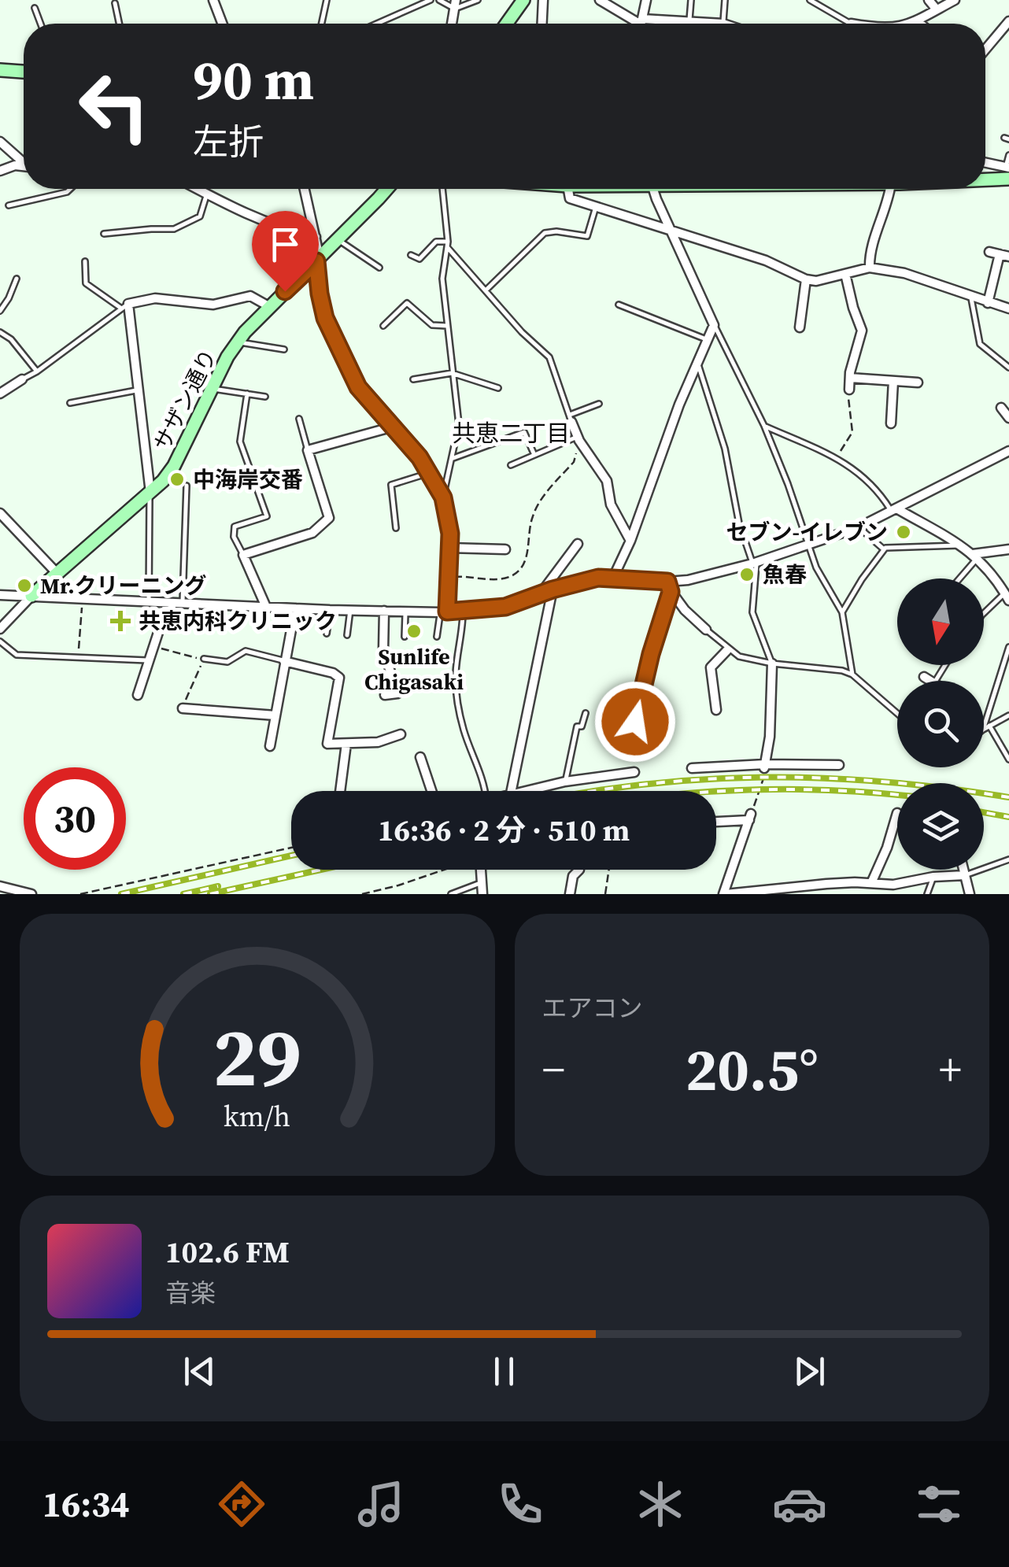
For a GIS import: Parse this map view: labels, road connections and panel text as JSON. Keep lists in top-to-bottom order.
{
  "streets": {
    "street": ["サザン通り"]
  },
  "districts": ["共恵二丁目"],
  "places": {
    "other": [
      "中海岸交番",
      "セブン-イレブン",
      "魚春",
      "Mr.クリーニング",
      "Sunlife Chigasaki"
    ],
    "health": ["共恵内科クリニック"]
  },
  "north": "bottom",
  "page": {
    "turn": ["90 m", "左折"],
    "limit": "30",
    "trip": "16:36 · 2 分 · 510 m",
    "tile": "エアコン",
    "heat": ["−", "20.5°", "+"],
    "song": ["102.6 FM", "音楽"],
    "tabs": "16:34",
    "gauge": ["29", "km/h"]
  }
}
